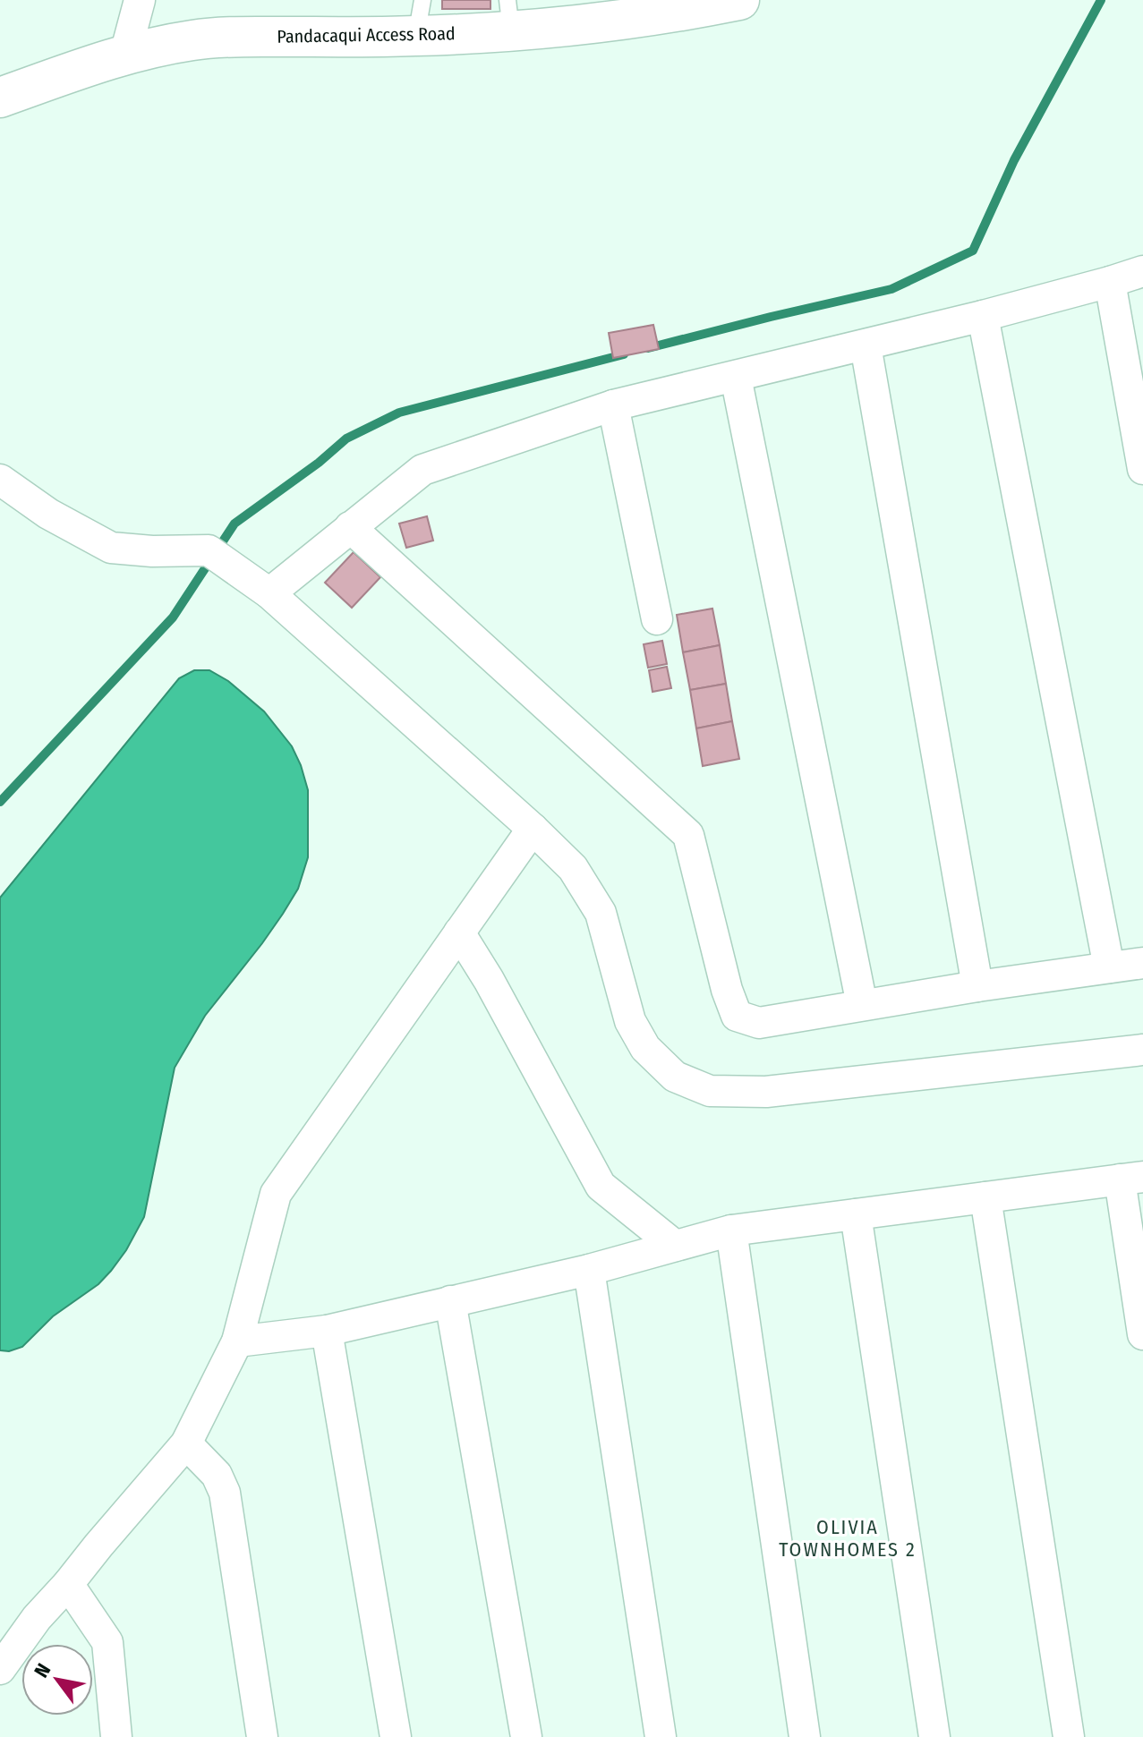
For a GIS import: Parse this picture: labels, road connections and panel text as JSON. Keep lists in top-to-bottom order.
{
  "streets": {
    "street": ["Pandacaqui Access Road"]
  },
  "districts": ["OLIVIA TOWNHOMES 2"],
  "north": "top left"
}
